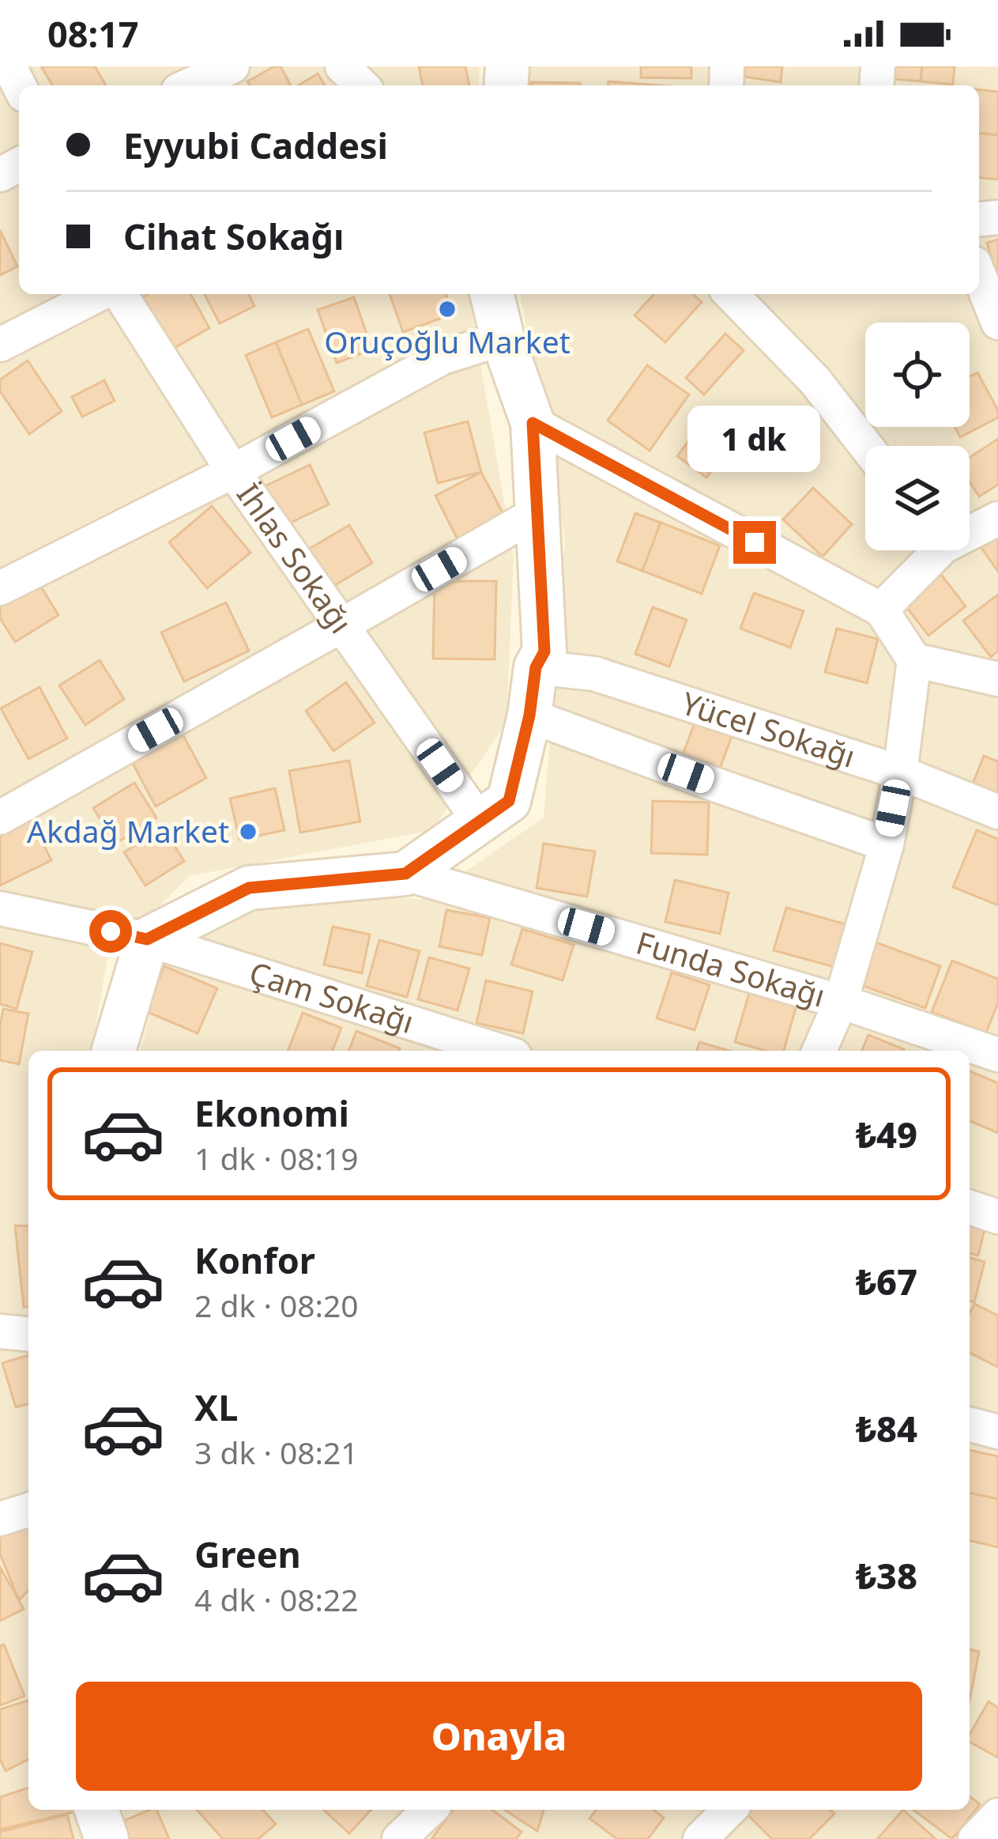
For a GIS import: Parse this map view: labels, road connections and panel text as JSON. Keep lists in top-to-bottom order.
{
  "streets": {
    "street": [
      "İhlas Sokağı",
      "Yücel Sokağı",
      "Funda Sokağı",
      "Çam Sokağı"
    ]
  },
  "places": ["Oruçoğlu Market", "Akdağ Market"],
  "page": {
    "status": "08:17",
    "banner": ["Eyyubi Caddesi", "Cihat Sokağı"],
    "bubble": "1 dk",
    "list": [
      {
        "name": "Ekonomi",
        "note": "1 dk · 08:19",
        "value": "₺49"
      },
      {
        "name": "Konfor",
        "note": "2 dk · 08:20",
        "value": "₺67"
      },
      {
        "name": "XL",
        "note": "3 dk · 08:21",
        "value": "₺84"
      },
      {
        "name": "Green",
        "note": "4 dk · 08:22",
        "value": "₺38"
      }
    ],
    "buttons": "Onayla"
  }
}
